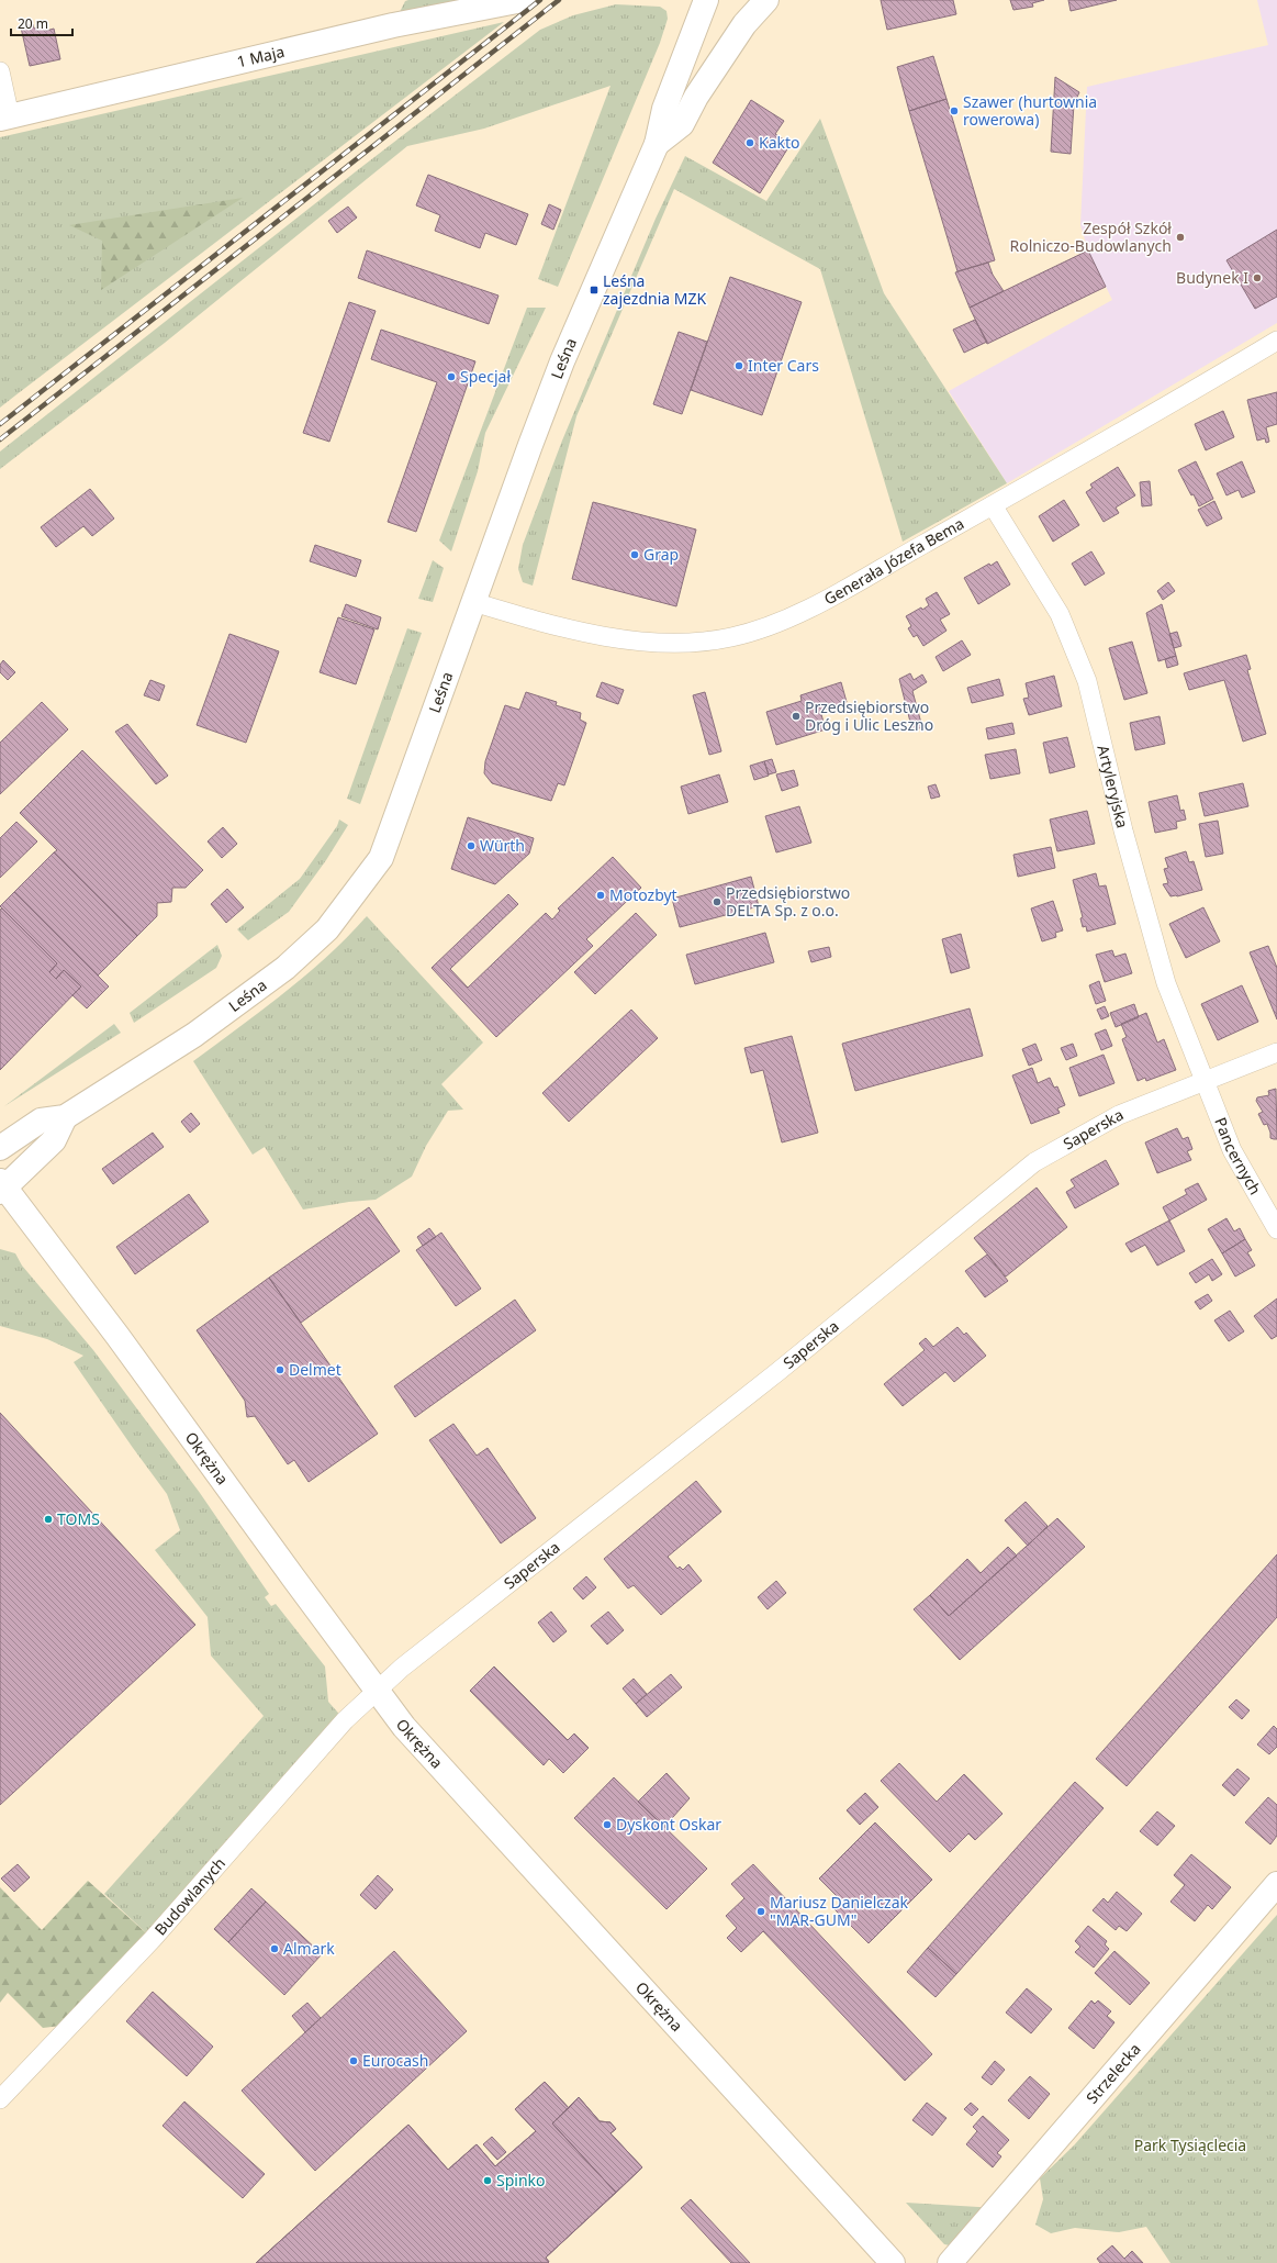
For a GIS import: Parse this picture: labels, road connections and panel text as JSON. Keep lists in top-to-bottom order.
{
  "streets": {
    "street": [
      "1 Maja",
      "Leśna",
      "Generała Józefa Bema",
      "Artyleryjska",
      "Saperska",
      "Pancernych",
      "Okrężna",
      "Budowlanych",
      "Strzelecka"
    ]
  },
  "crossings": [
    ["Leśna", "Generała Józefa Bema"],
    ["Generała Józefa Bema", "Artyleryjska"],
    ["Artyleryjska", "Saperska"],
    ["Artyleryjska", "Pancernych"],
    ["Saperska", "Pancernych"],
    ["Saperska", "Okrężna"],
    ["Saperska", "Budowlanych"],
    ["Okrężna", "Budowlanych"]
  ],
  "parks": ["Park Tysiąclecia"],
  "places": {
    "other": [
      "Szawer (hurtownia rowerowa)",
      "Kakto",
      "Zespół Szkół Rolniczo-Budowlanych",
      "Budynek I",
      "Inter Cars",
      "Specjał",
      "Grap",
      "Przedsiębiorstwo Dróg i Ulic Leszno",
      "Würth",
      "Motozbyt",
      "Przedsiębiorstwo DELTA Sp. z o.o.",
      "Delmet",
      "TOMS",
      "Dyskont Oskar",
      "Mariusz Danielczak \"MAR-GUM\"",
      "Almark",
      "Eurocash",
      "Spinko"
    ],
    "transit": ["Leśna zajezdnia MZK"]
  },
  "scale_bar": "20 m"
}
